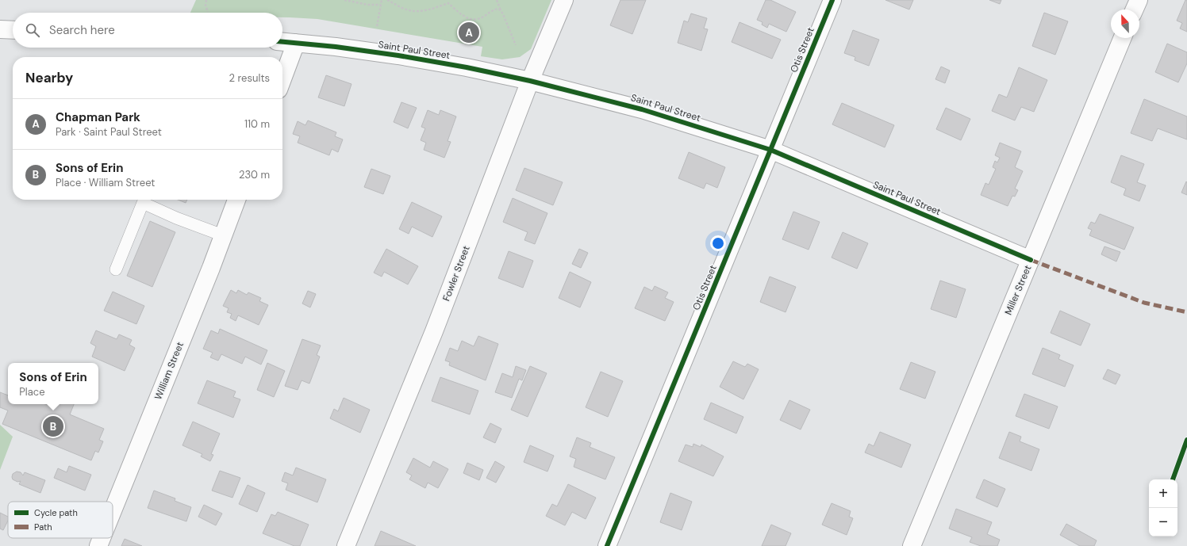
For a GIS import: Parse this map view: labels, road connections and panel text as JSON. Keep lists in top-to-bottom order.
{
  "streets": {
    "street": [
      "Saint Paul Street",
      "Otis Street",
      "Fowler Street",
      "Miller Street",
      "William Street"
    ]
  },
  "crossings": [
    ["Saint Paul Street", "Otis Street"],
    ["Saint Paul Street", "Fowler Street"],
    ["Saint Paul Street", "Miller Street"]
  ],
  "legend": ["Cycle path", "Path"],
  "north": "top",
  "page": {
    "search": "Search here",
    "pins": ["A", "B"],
    "heading": ["Nearby", "2 results"],
    "list": [
      {
        "mark": "A",
        "name": "Chapman Park",
        "note": "Park · Saint Paul Street",
        "value": "110 m"
      },
      {
        "mark": "B",
        "name": "Sons of Erin",
        "note": "Place · William Street",
        "value": "230 m"
      }
    ],
    "popup": ["Sons of Erin", "Place"],
    "map_buttons": ["+", "−"]
  }
}
